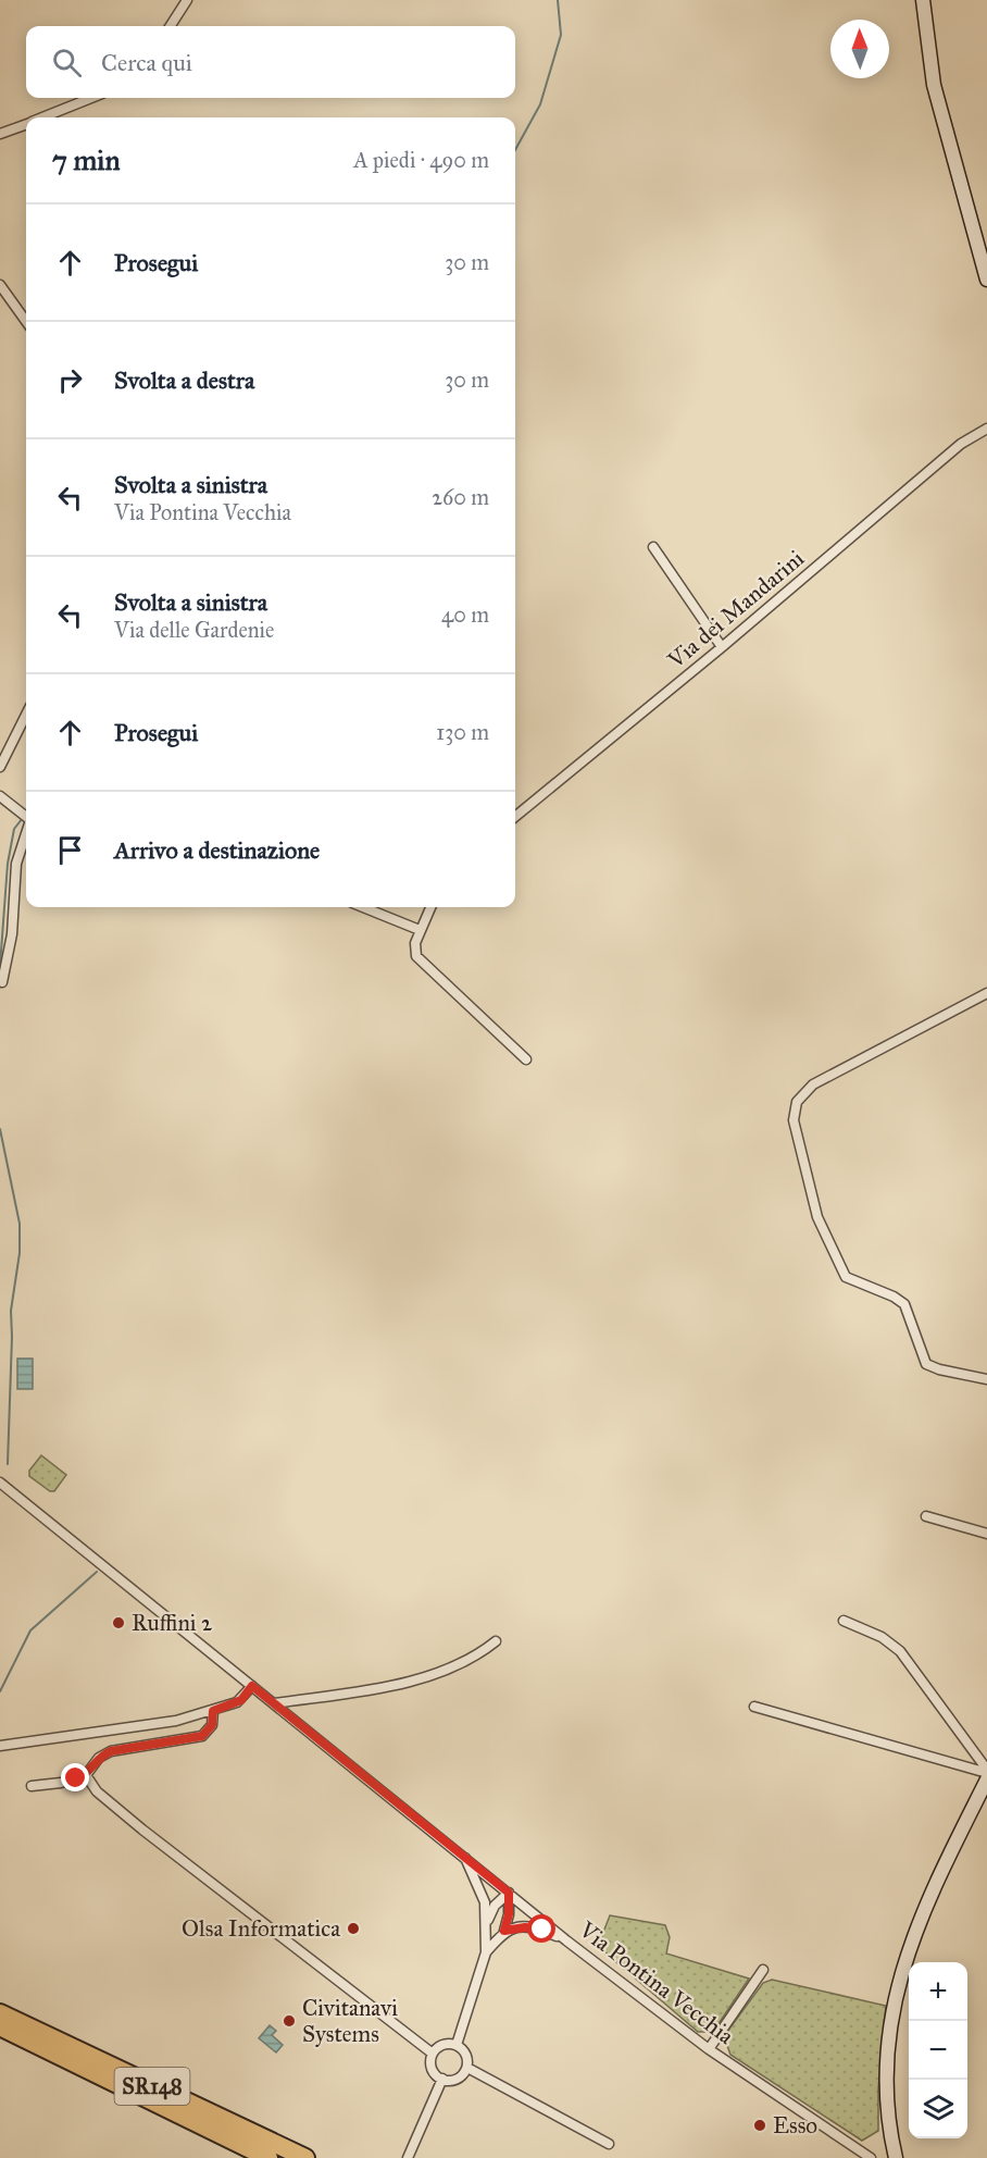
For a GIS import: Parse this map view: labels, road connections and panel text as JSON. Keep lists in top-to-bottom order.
{
  "streets": {
    "highway": ["SR148"],
    "street": ["Via dei Mandarini", "Via Pontina Vecchia"]
  },
  "places": [
    "Ruffini 2",
    "Olsa Informatica",
    "Civitanavi Systems",
    "Esso"
  ],
  "north": "top",
  "page": {
    "search": "Cerca qui",
    "heading": ["7 min", "A piedi · 490 m"],
    "list": [
      ["Prosegui", "30 m"],
      ["Svolta a destra", "30 m"],
      ["Svolta a sinistra", "Via Pontina Vecchia", "260 m"],
      ["Svolta a sinistra", "Via delle Gardenie", "40 m"],
      ["Prosegui", "130 m"],
      "Arrivo a destinazione"
    ],
    "map_buttons": ["+", "−"]
  }
}
